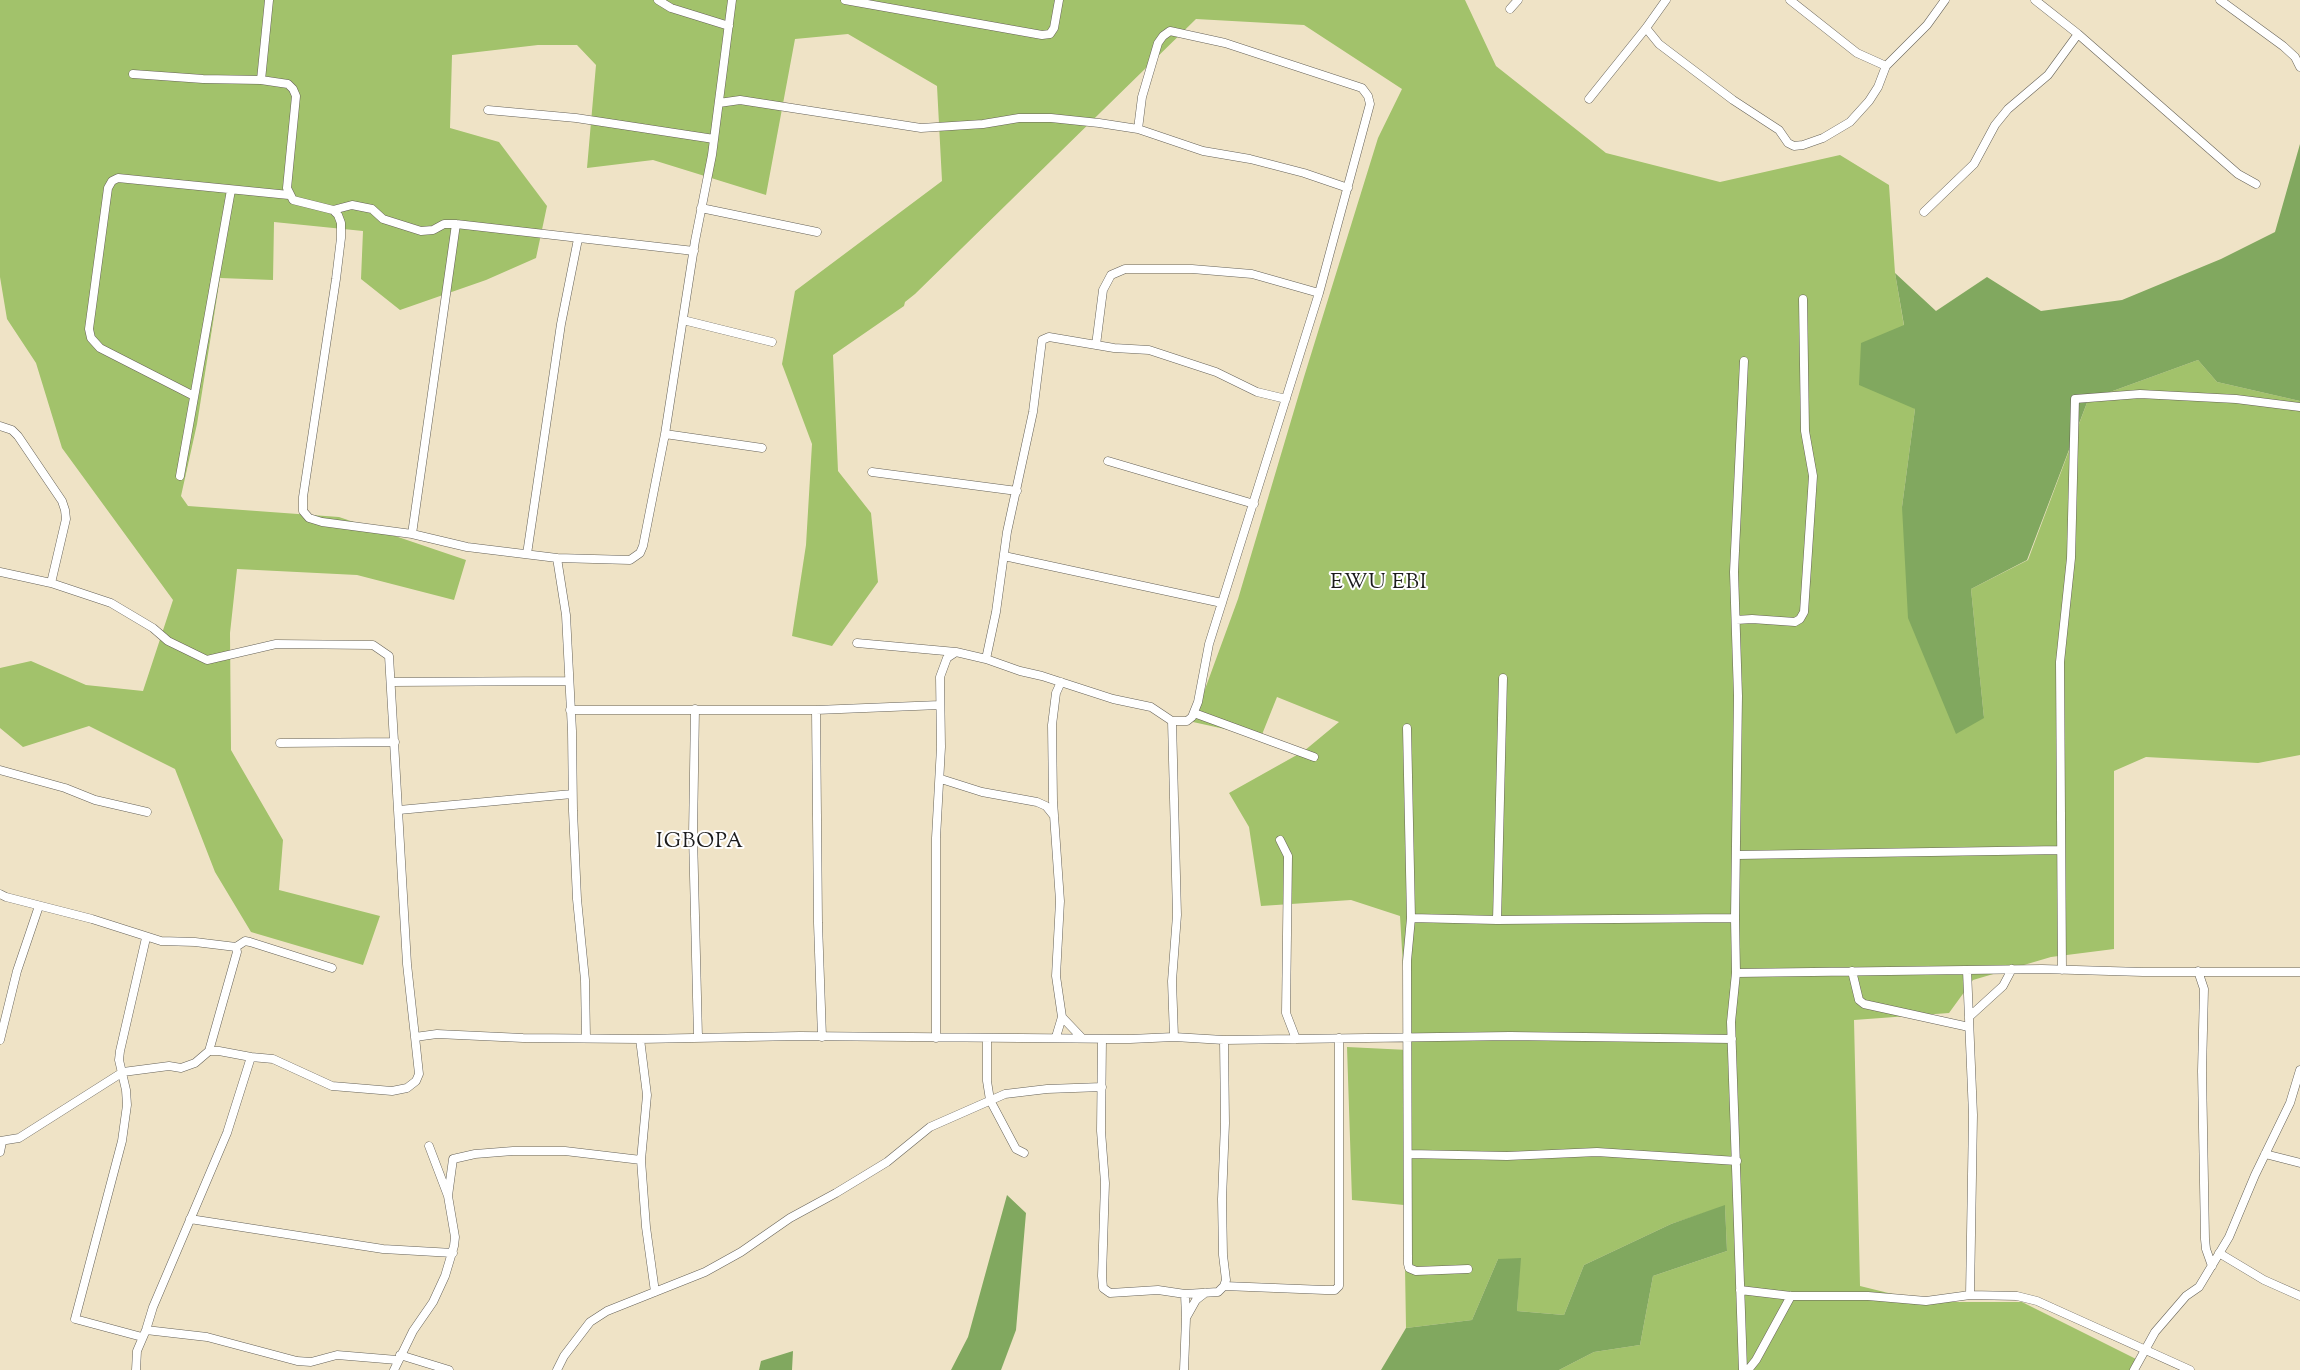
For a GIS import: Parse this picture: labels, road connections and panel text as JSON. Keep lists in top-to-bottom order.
{
  "districts": ["EWU EBI", "IGBOPA"]
}
